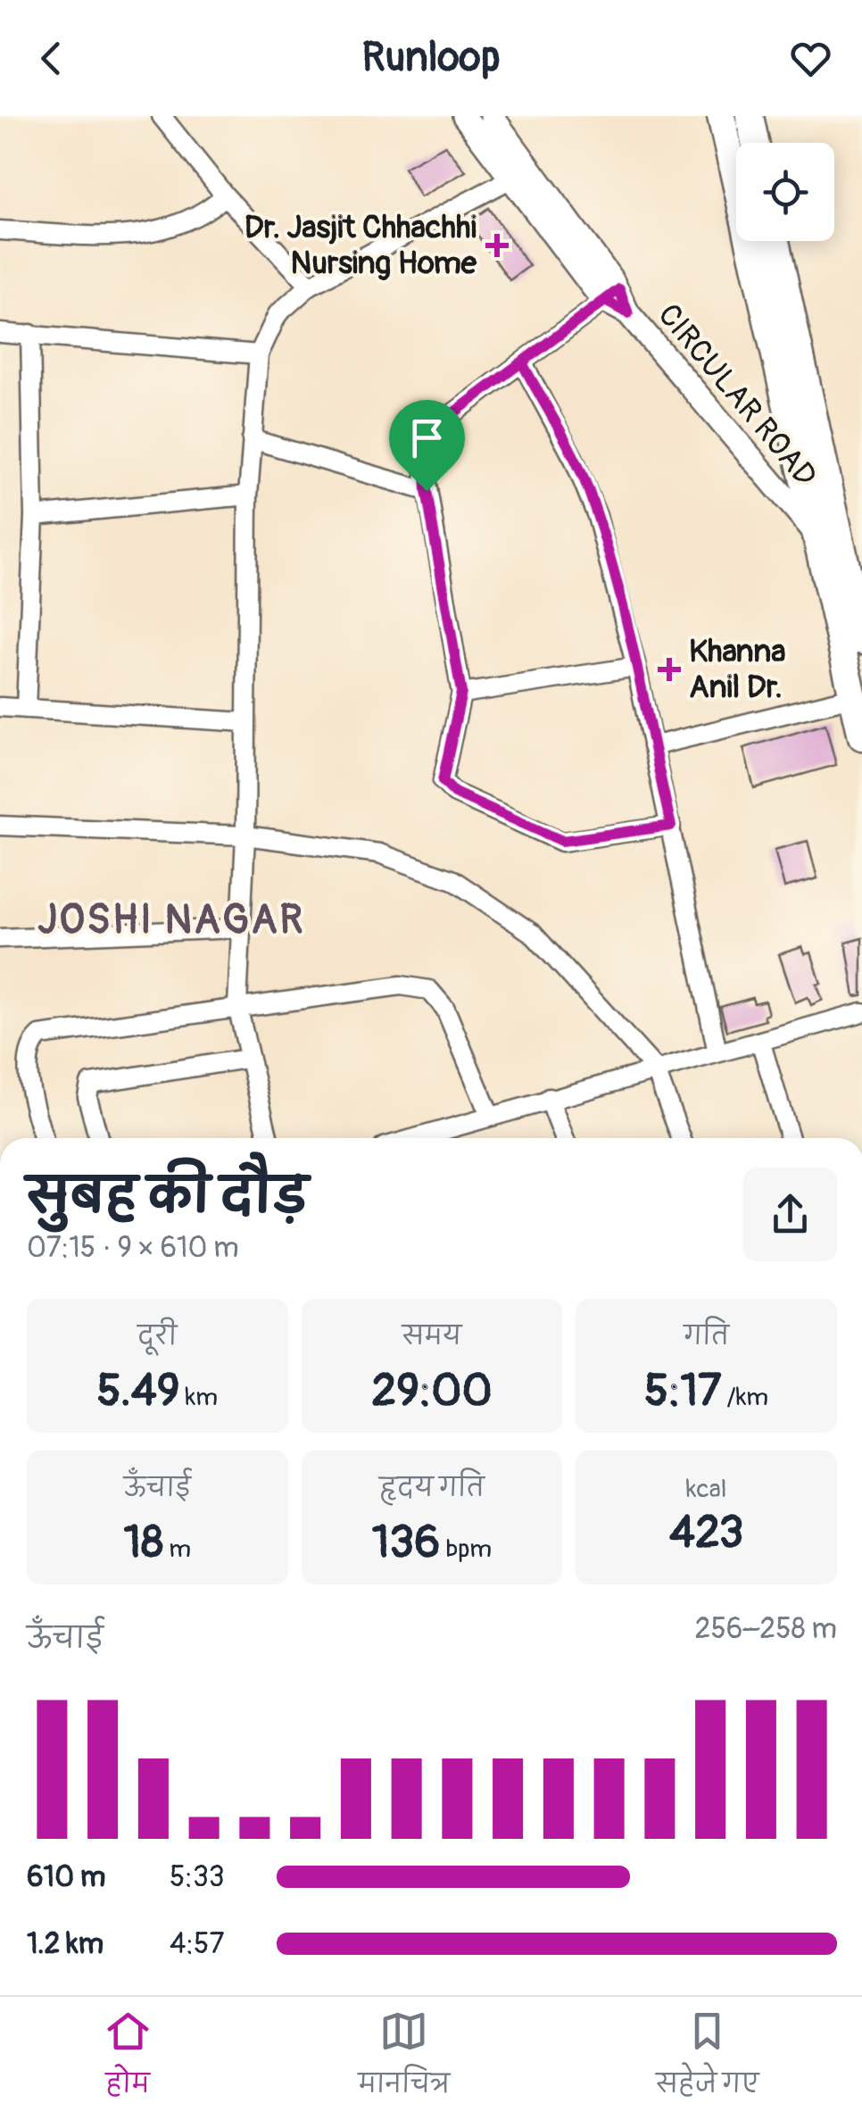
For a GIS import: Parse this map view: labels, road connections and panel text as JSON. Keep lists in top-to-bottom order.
{
  "streets": {
    "street": ["CIRCULAR ROAD"]
  },
  "districts": ["JOSHI NAGAR"],
  "places": {
    "health": ["Dr. Jasjit Chhachhi Nursing Home", "Khanna Anil Dr."]
  },
  "page": {
    "header": "Runloop",
    "heading": ["सुबह की दौड़", "07:15 · 9 × 610 m"],
    "stats": [
      ["दूरी", "5.49 km"],
      ["समय", "29:00"],
      ["गति", "5:17 /km"],
      ["ऊँचाई", "18 m"],
      ["हृदय गति", "136 bpm"],
      ["kcal", "423"]
    ],
    "chart": ["ऊँचाई", "256–258 m"],
    "list": [
      {
        "name": "610 m",
        "note": "5:33"
      },
      {
        "name": "1.2 km",
        "note": "4:57"
      }
    ],
    "tabs": ["होम", "मानचित्र", "सहेजे गए"]
  }
}
